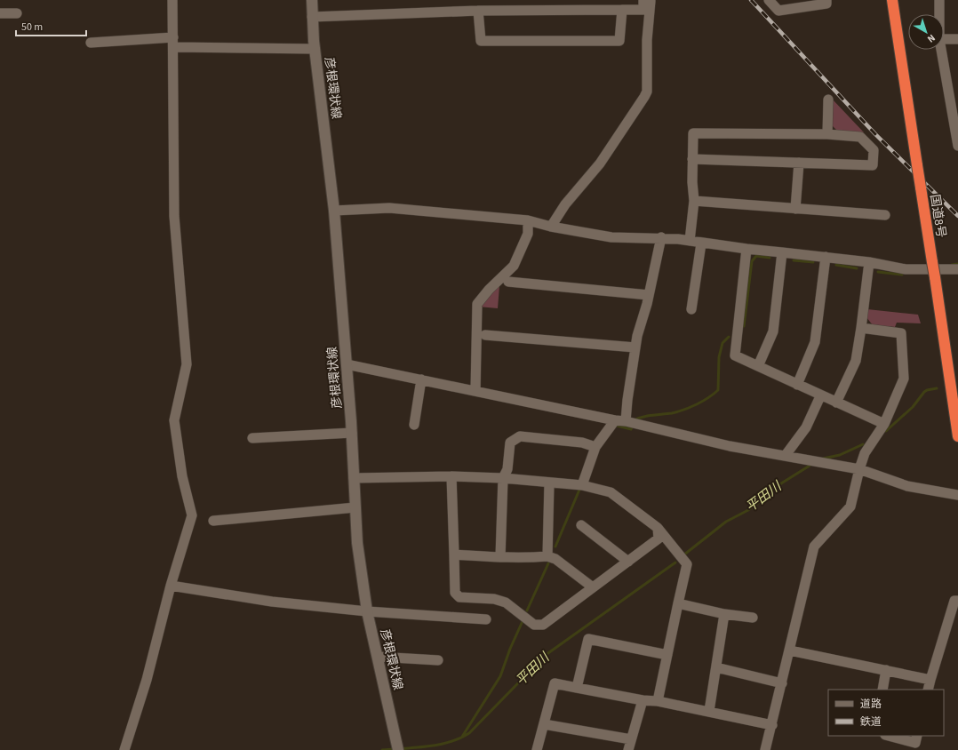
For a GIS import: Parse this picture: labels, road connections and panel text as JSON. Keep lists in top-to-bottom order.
{
  "streets": {
    "highway": ["国道8号"],
    "main road": ["彦根環状線"]
  },
  "water": ["平田川"],
  "legend": ["道路", "鉄道"],
  "scale_bar": "50 m",
  "north": "bottom right"
}
